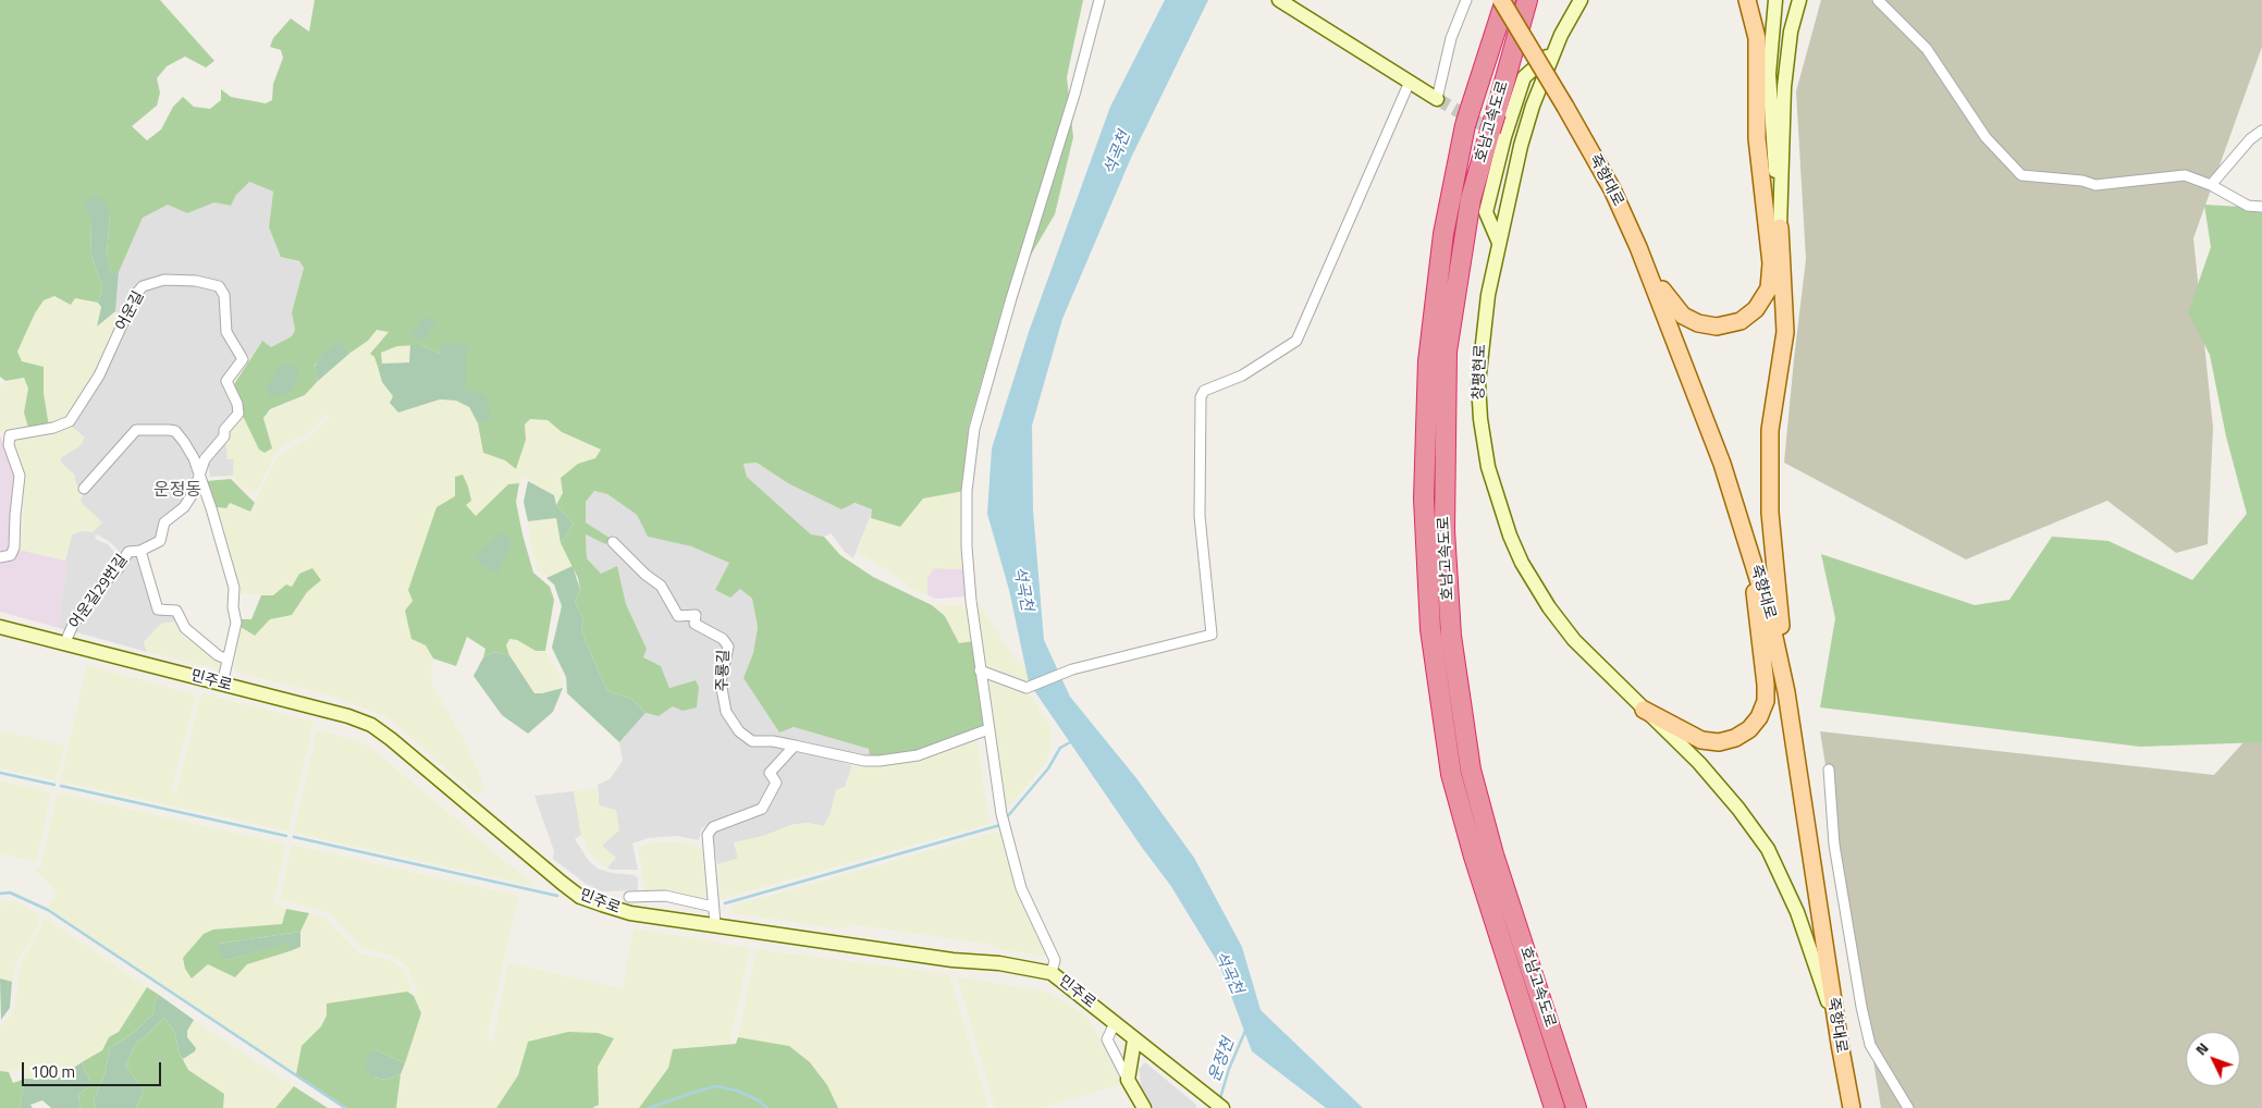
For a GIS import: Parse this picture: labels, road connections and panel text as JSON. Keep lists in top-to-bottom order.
{
  "streets": {
    "highway": ["호남고속도로"],
    "main road": ["죽향대로", "창평현로", "민주로"],
    "street": ["어운길", "어운길29번길", "주룡길"]
  },
  "crossings": [
    ["죽향대로", "창평현로"],
    ["어운길", "어운길29번길"],
    ["어운길29번길", "민주로"]
  ],
  "districts": ["운정동"],
  "water": ["석곡천", "운정천"],
  "scale_bar": "100 m",
  "north": "top left"
}
